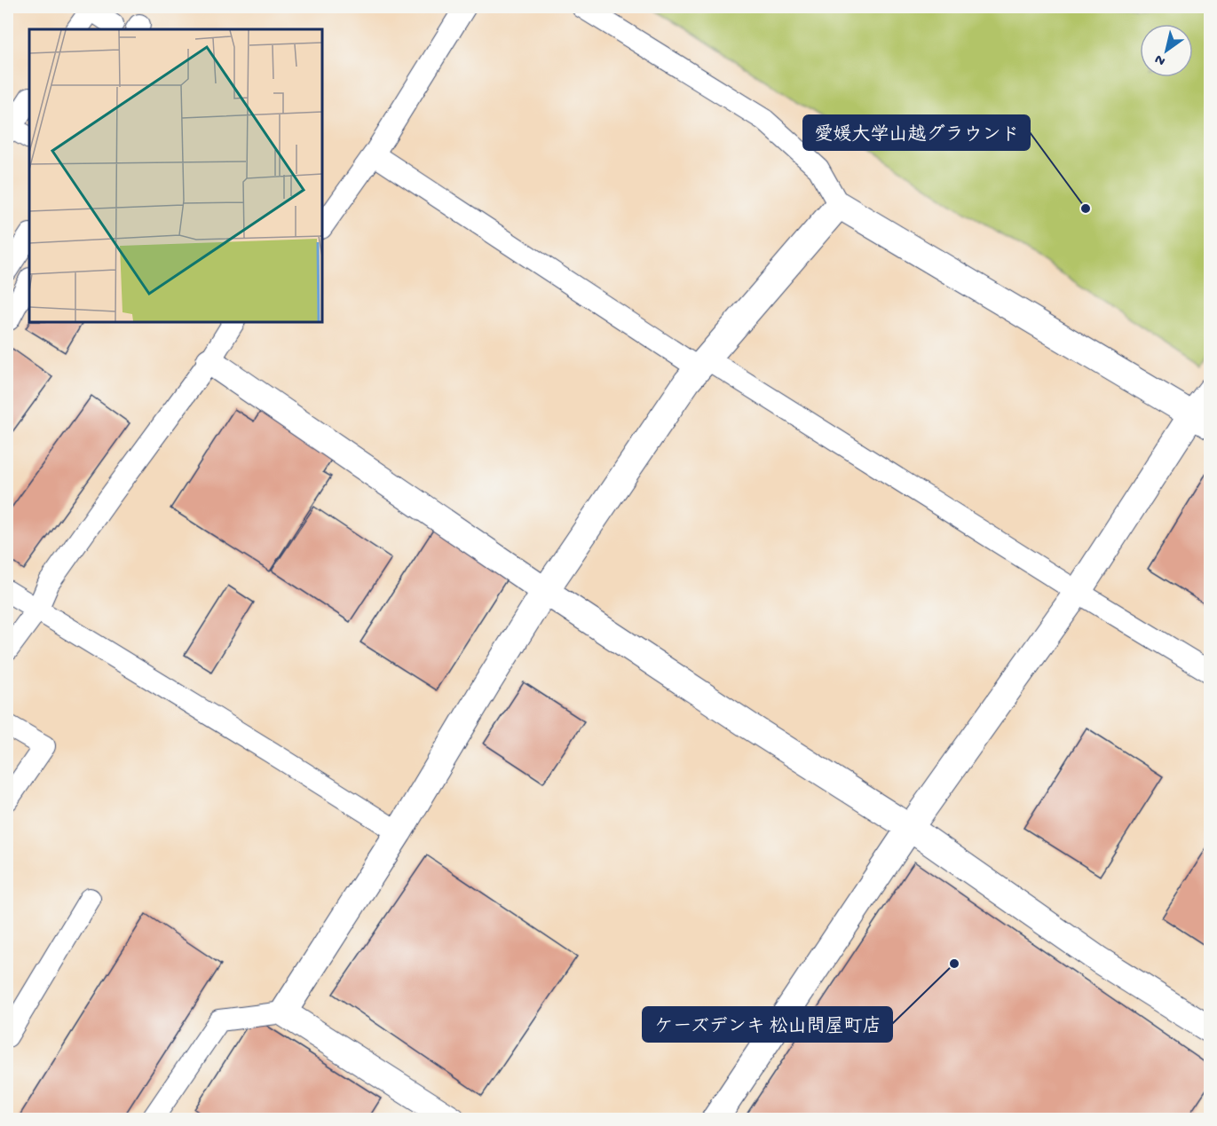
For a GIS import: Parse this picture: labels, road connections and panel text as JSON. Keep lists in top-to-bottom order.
{
  "places": ["愛媛大学山越グラウンド", "ケーズデンキ 松山問屋町店"],
  "north": "bottom left"
}
